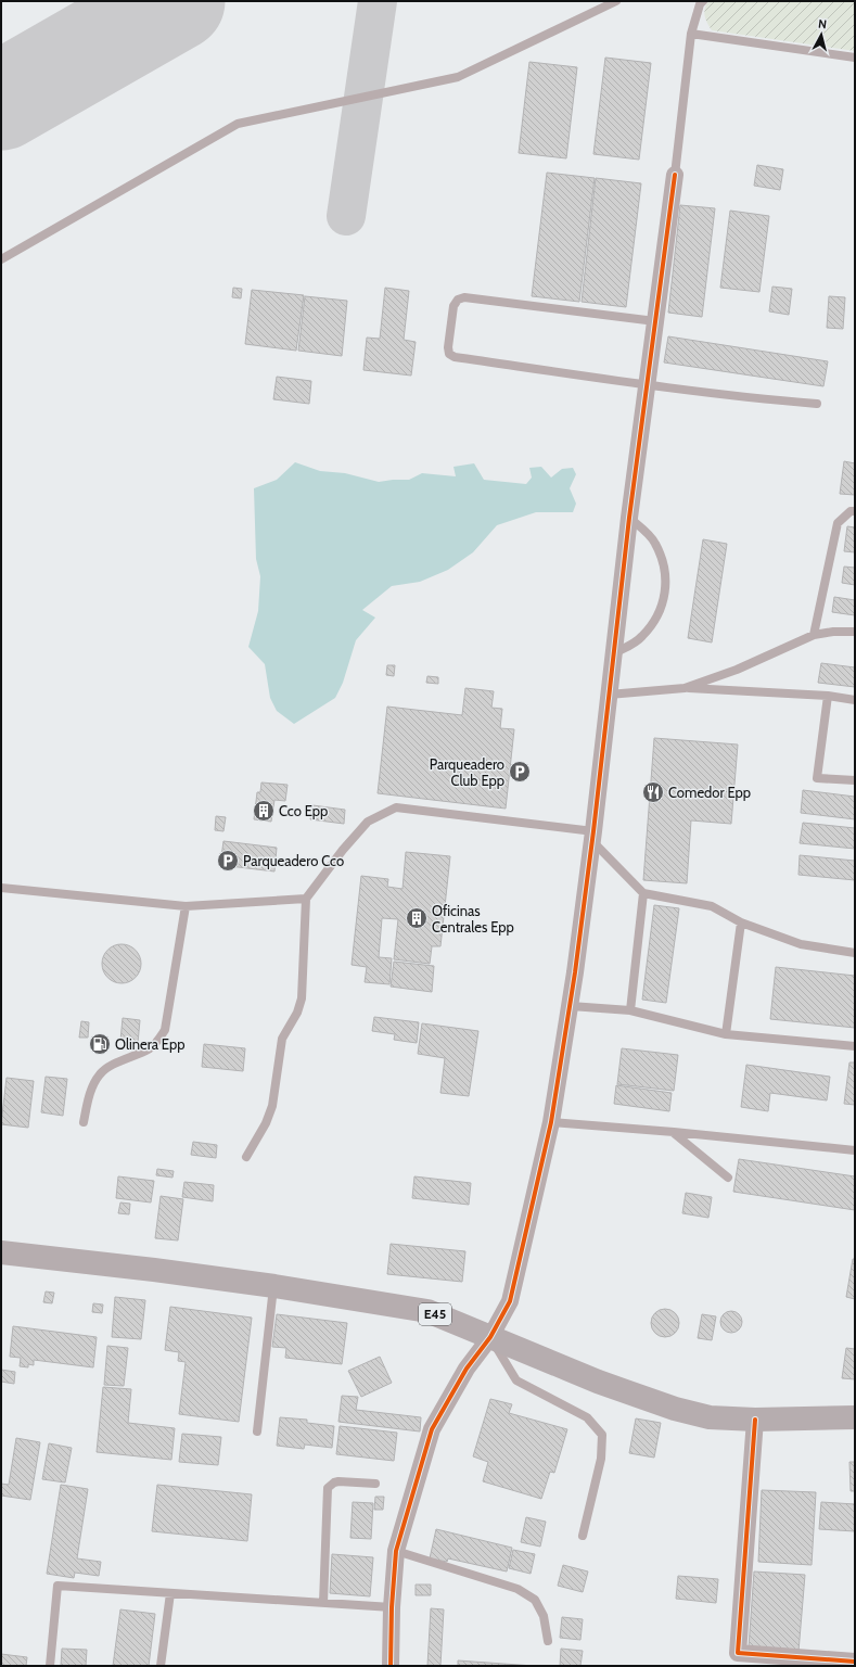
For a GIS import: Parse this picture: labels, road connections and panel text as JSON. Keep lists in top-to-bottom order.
{
  "streets": {
    "highway": ["E45"]
  },
  "places": {
    "parking": ["Parqueadero Club Epp", "Parqueadero Cco"],
    "restaurant": ["Comedor Epp"],
    "building": ["Cco Epp", "Oficinas Centrales Epp"],
    "fuel station": ["Olinera Epp"]
  },
  "north": "top"
}
